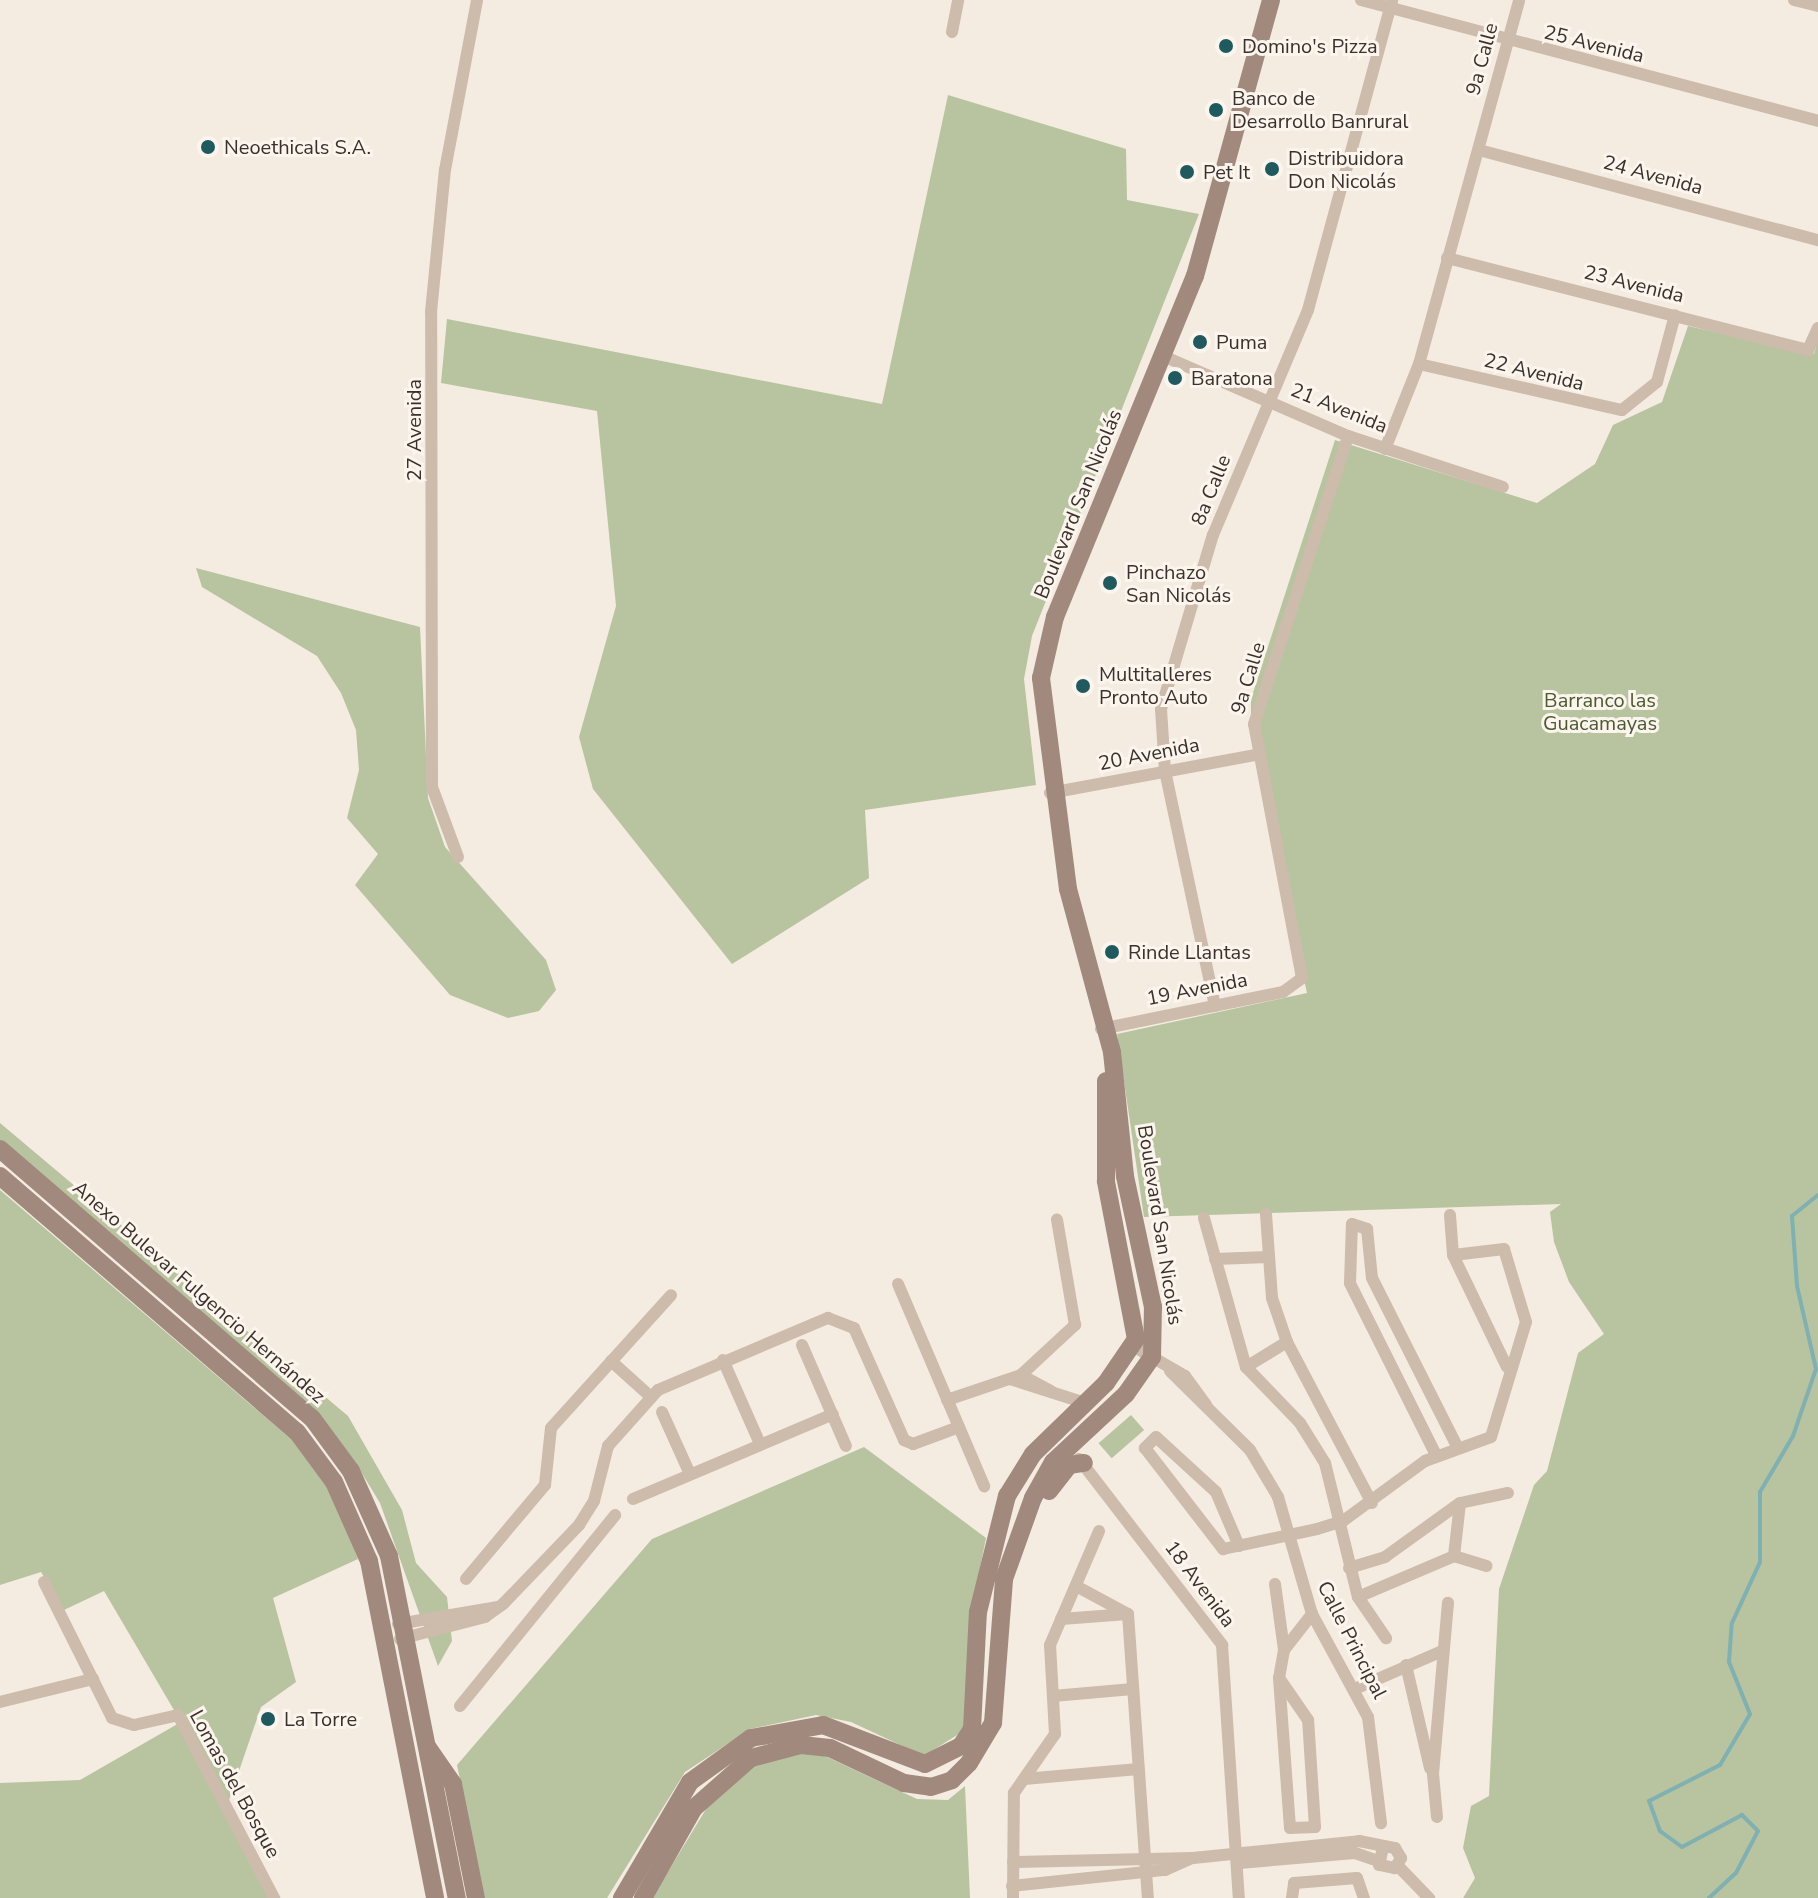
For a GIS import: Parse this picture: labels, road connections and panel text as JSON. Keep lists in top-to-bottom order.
{
  "streets": {
    "main road": ["Boulevard San Nicolás", "Anexo Bulevar Fulgencio Hernández"],
    "street": [
      "25 Avenida",
      "9a Calle",
      "24 Avenida",
      "23 Avenida",
      "22 Avenida",
      "21 Avenida",
      "27 Avenida",
      "8a Calle",
      "20 Avenida",
      "19 Avenida",
      "18 Avenida",
      "Calle Principal",
      "Lomas del Bosque"
    ]
  },
  "crossings": [
    ["25 Avenida", "9a Calle"],
    ["25 Avenida", "8a Calle"],
    ["9a Calle", "24 Avenida"],
    ["9a Calle", "23 Avenida"],
    ["9a Calle", "22 Avenida"],
    ["9a Calle", "21 Avenida"],
    ["9a Calle", "20 Avenida"],
    ["9a Calle", "19 Avenida"],
    ["23 Avenida", "22 Avenida"],
    ["21 Avenida", "8a Calle"],
    ["21 Avenida", "Boulevard San Nicolás"],
    ["8a Calle", "20 Avenida"],
    ["8a Calle", "19 Avenida"],
    ["Boulevard San Nicolás", "20 Avenida"],
    ["Boulevard San Nicolás", "19 Avenida"],
    ["Boulevard San Nicolás", "Calle Principal"]
  ],
  "parks": ["Barranco las Guacamayas"],
  "places": [
    "Domino's Pizza",
    "Banco de Desarrollo Banrural",
    "Neoethicals S.A.",
    "Distribuidora Don Nicolás",
    "Pet It",
    "Puma",
    "Baratona",
    "Pinchazo San Nicolás",
    "Multitalleres Pronto Auto",
    "Rinde Llantas",
    "La Torre"
  ]
}
